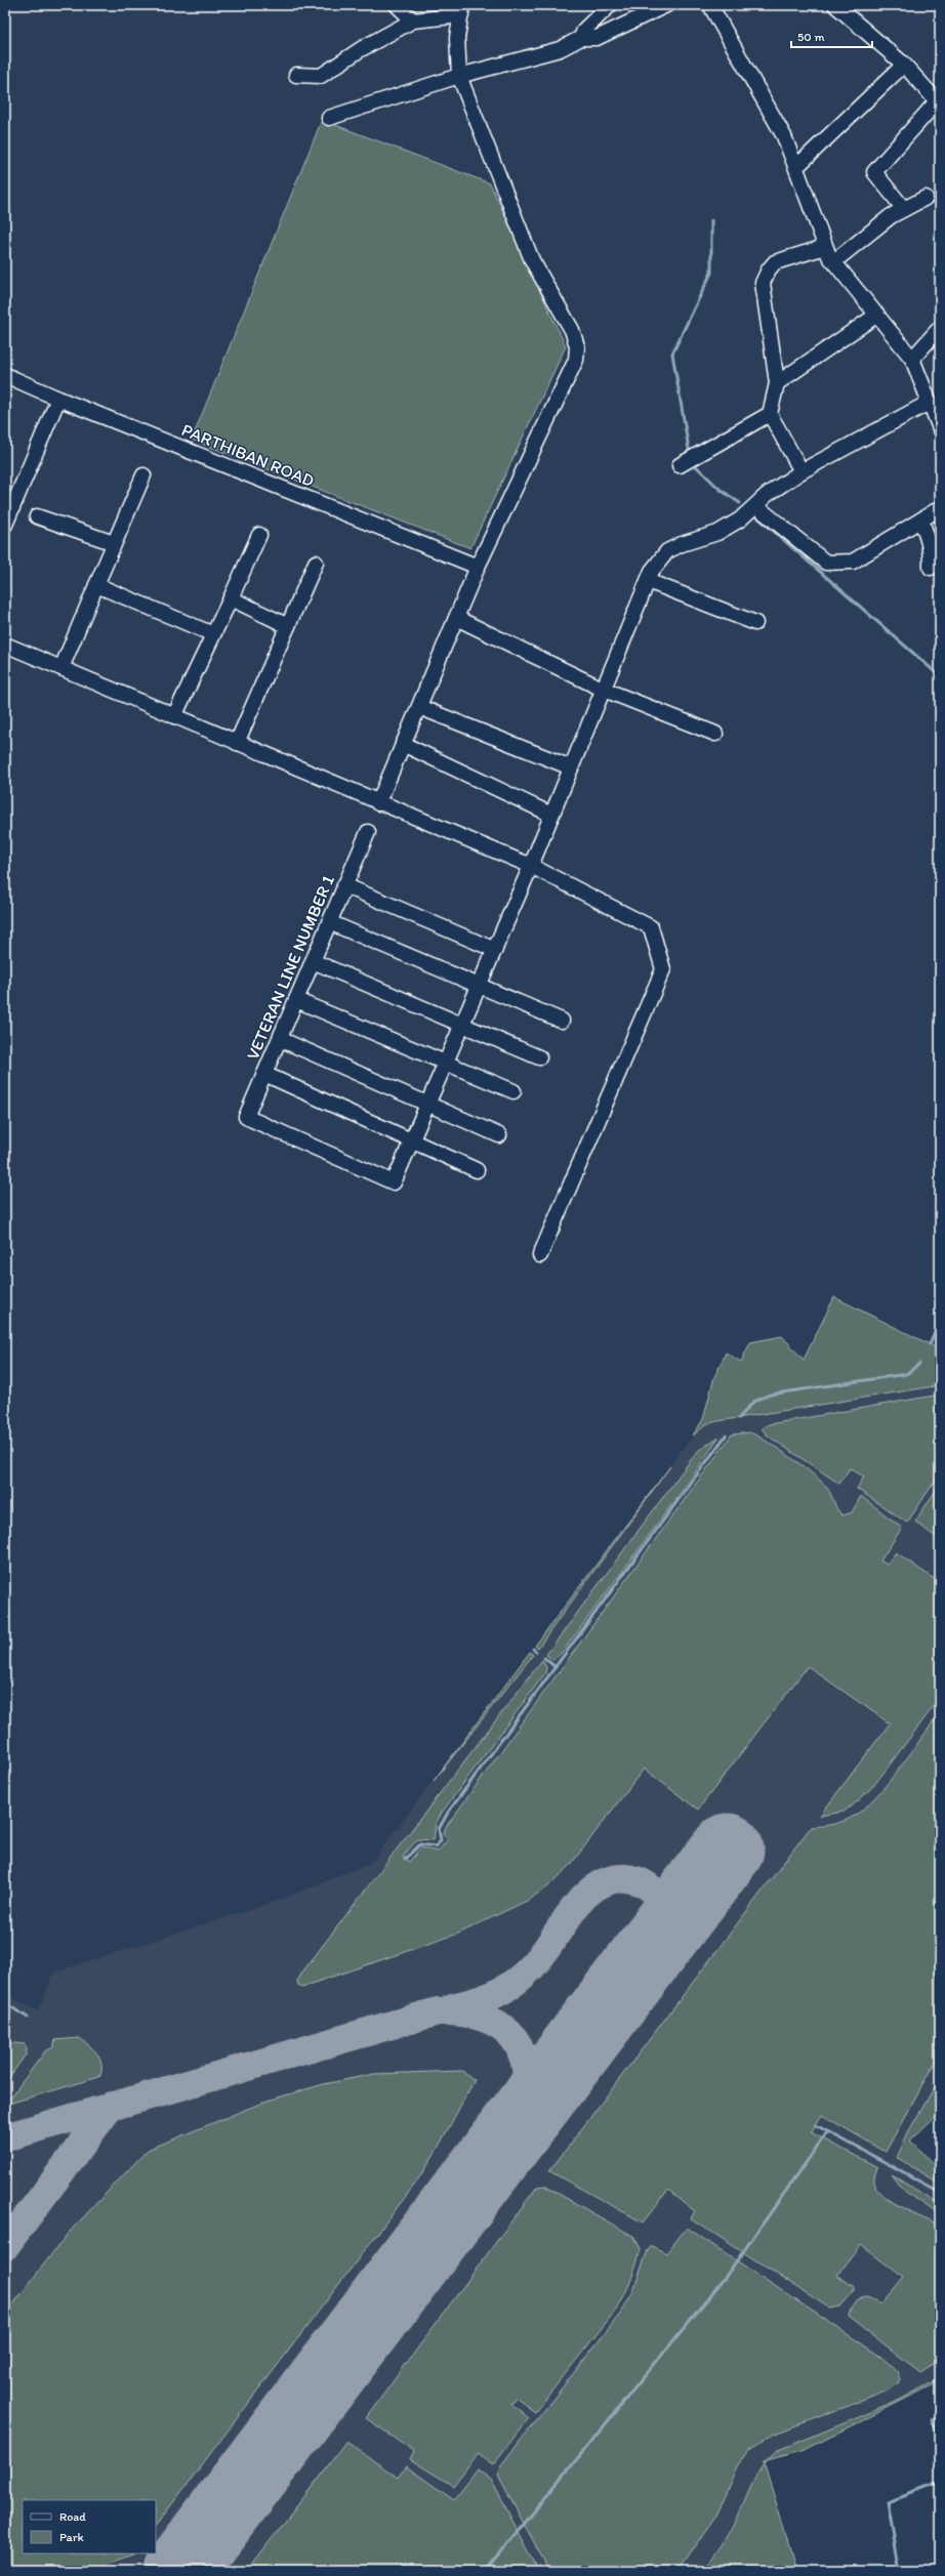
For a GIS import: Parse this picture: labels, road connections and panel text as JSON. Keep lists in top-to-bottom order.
{
  "streets": {
    "street": ["PARTHIBAN ROAD", "VETERAN LINE NUMBER 1"]
  },
  "legend": ["Road", "Park"],
  "scale_bar": "50 m"
}
